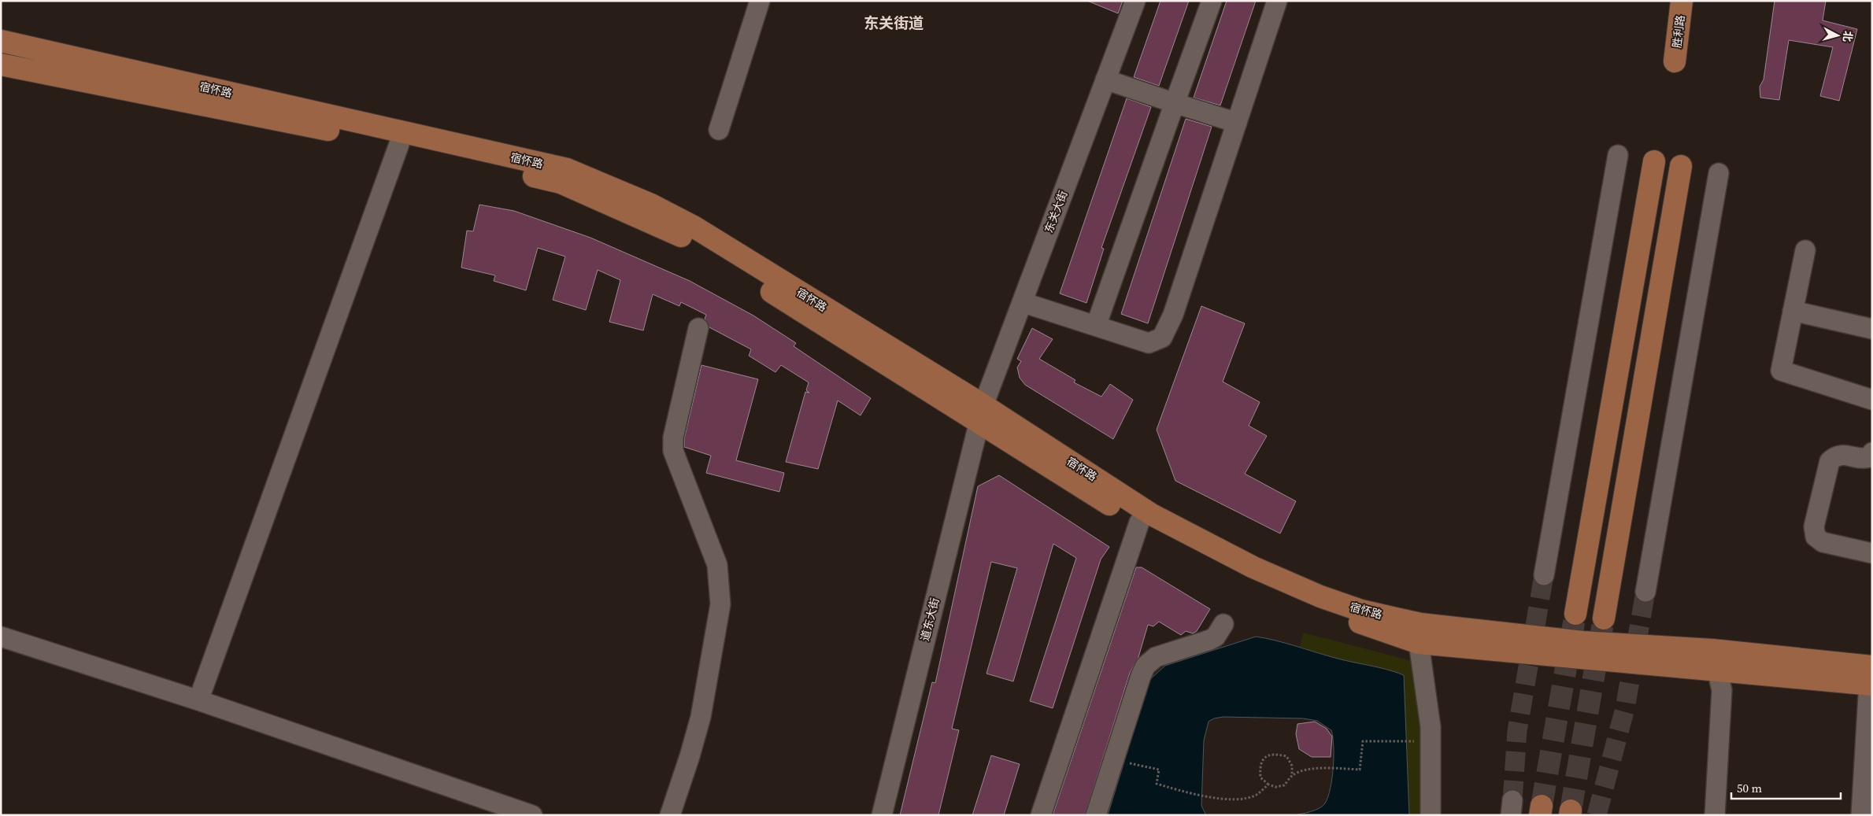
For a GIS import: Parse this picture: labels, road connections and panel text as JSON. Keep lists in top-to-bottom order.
{
  "streets": {
    "main road": ["胜利路", "宿怀路"],
    "street": ["东关大街", "道东大街"]
  },
  "crossings": [
    ["宿怀路", "东关大街"],
    ["宿怀路", "道东大街"],
    ["东关大街", "道东大街"]
  ],
  "districts": ["东关街道"],
  "scale_bar": "50 m",
  "north": "right"
}
